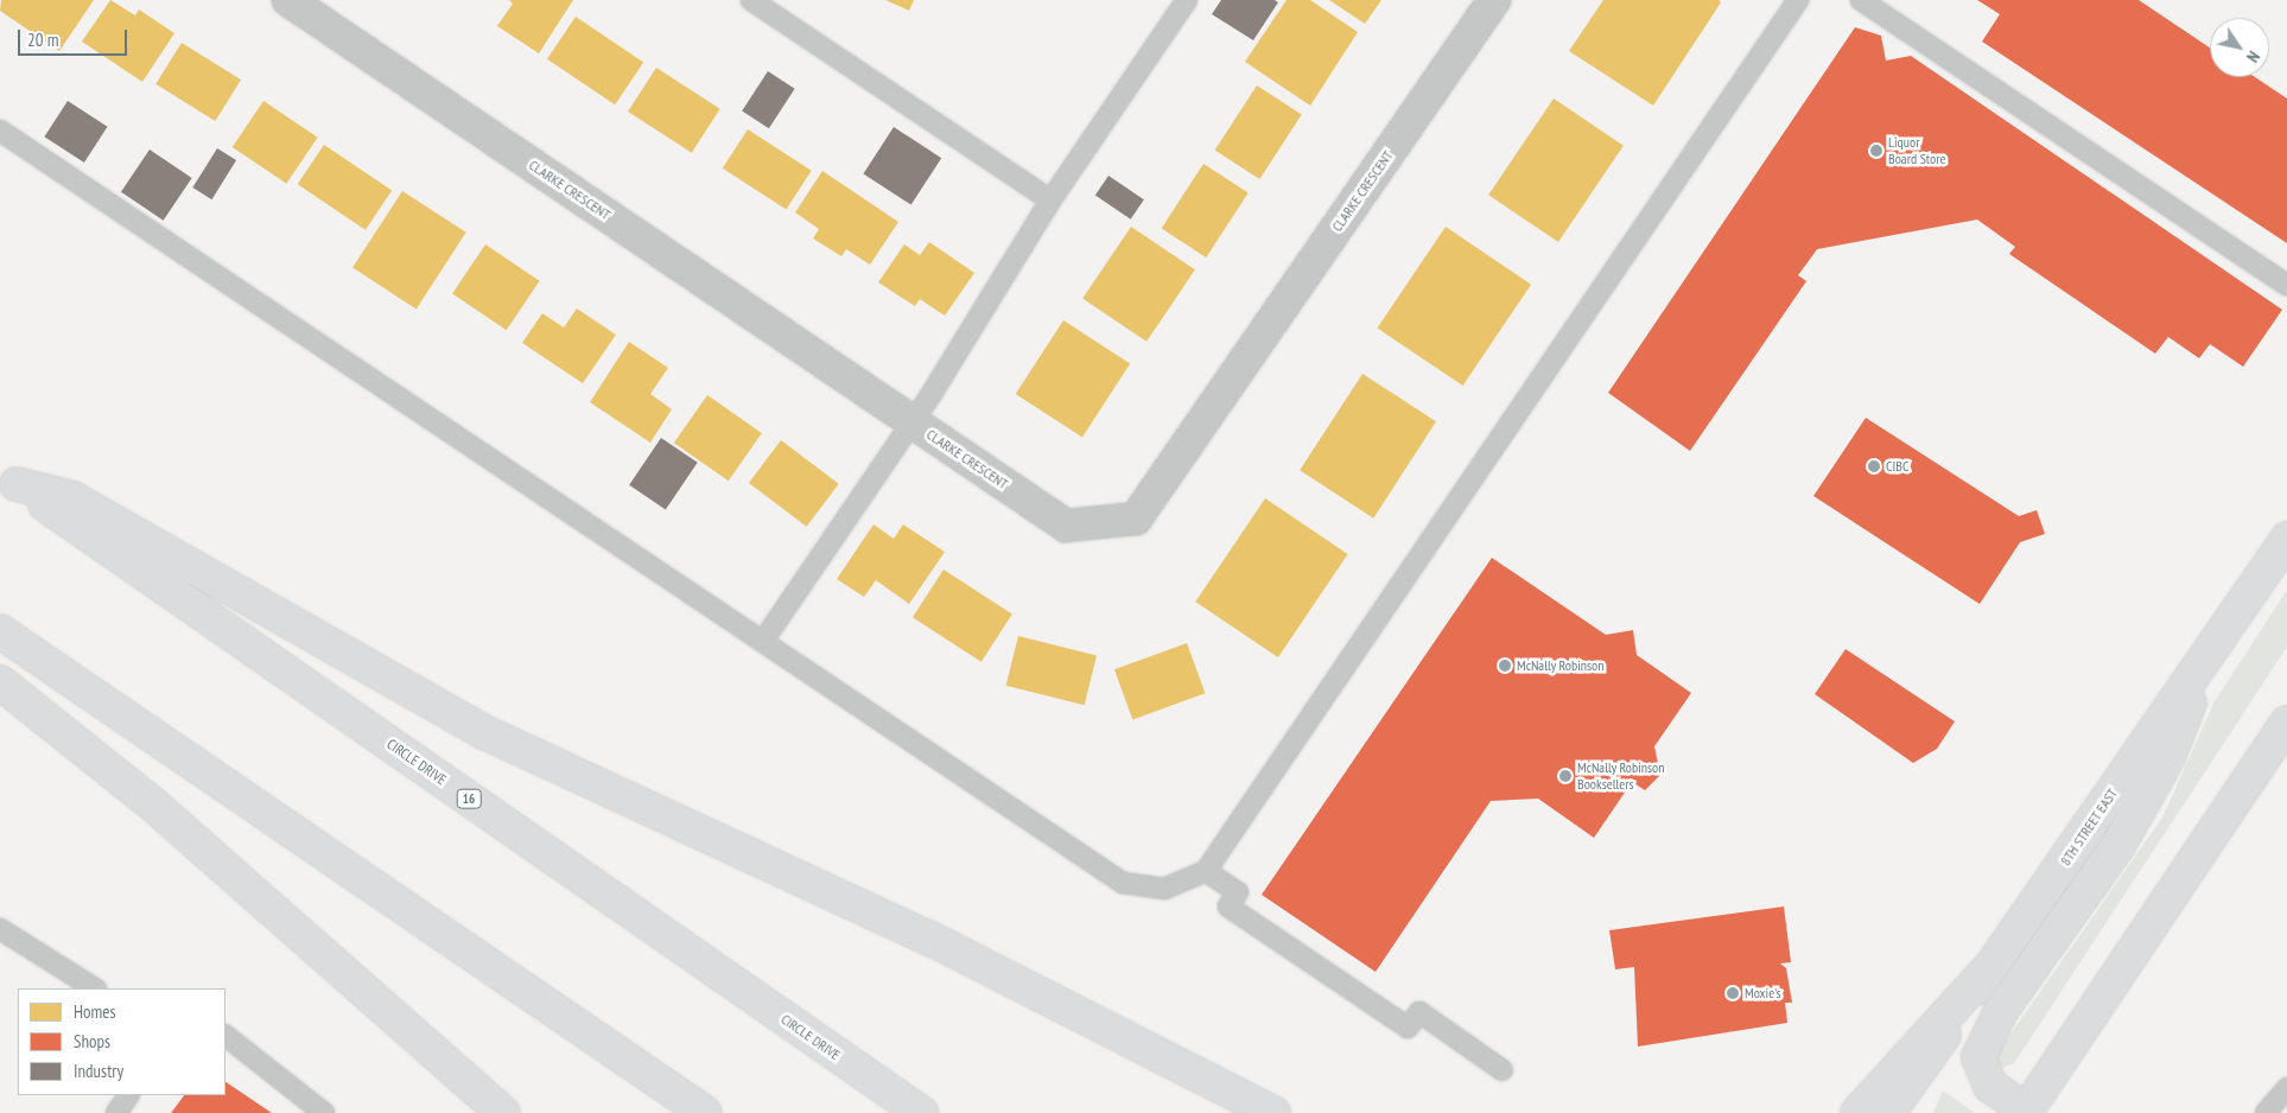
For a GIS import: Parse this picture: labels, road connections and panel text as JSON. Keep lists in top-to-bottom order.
{
  "streets": {
    "main road": ["CIRCLE DRIVE", "16", "8TH STREET EAST"],
    "street": ["CLARKE CRESCENT"]
  },
  "places": [
    "Liquor Board Store",
    "CIBC",
    "McNally Robinson",
    "McNally Robinson Booksellers",
    "Moxie's"
  ],
  "legend": ["Homes", "Shops", "Industry"],
  "scale_bar": "20 m",
  "north": "bottom right"
}
